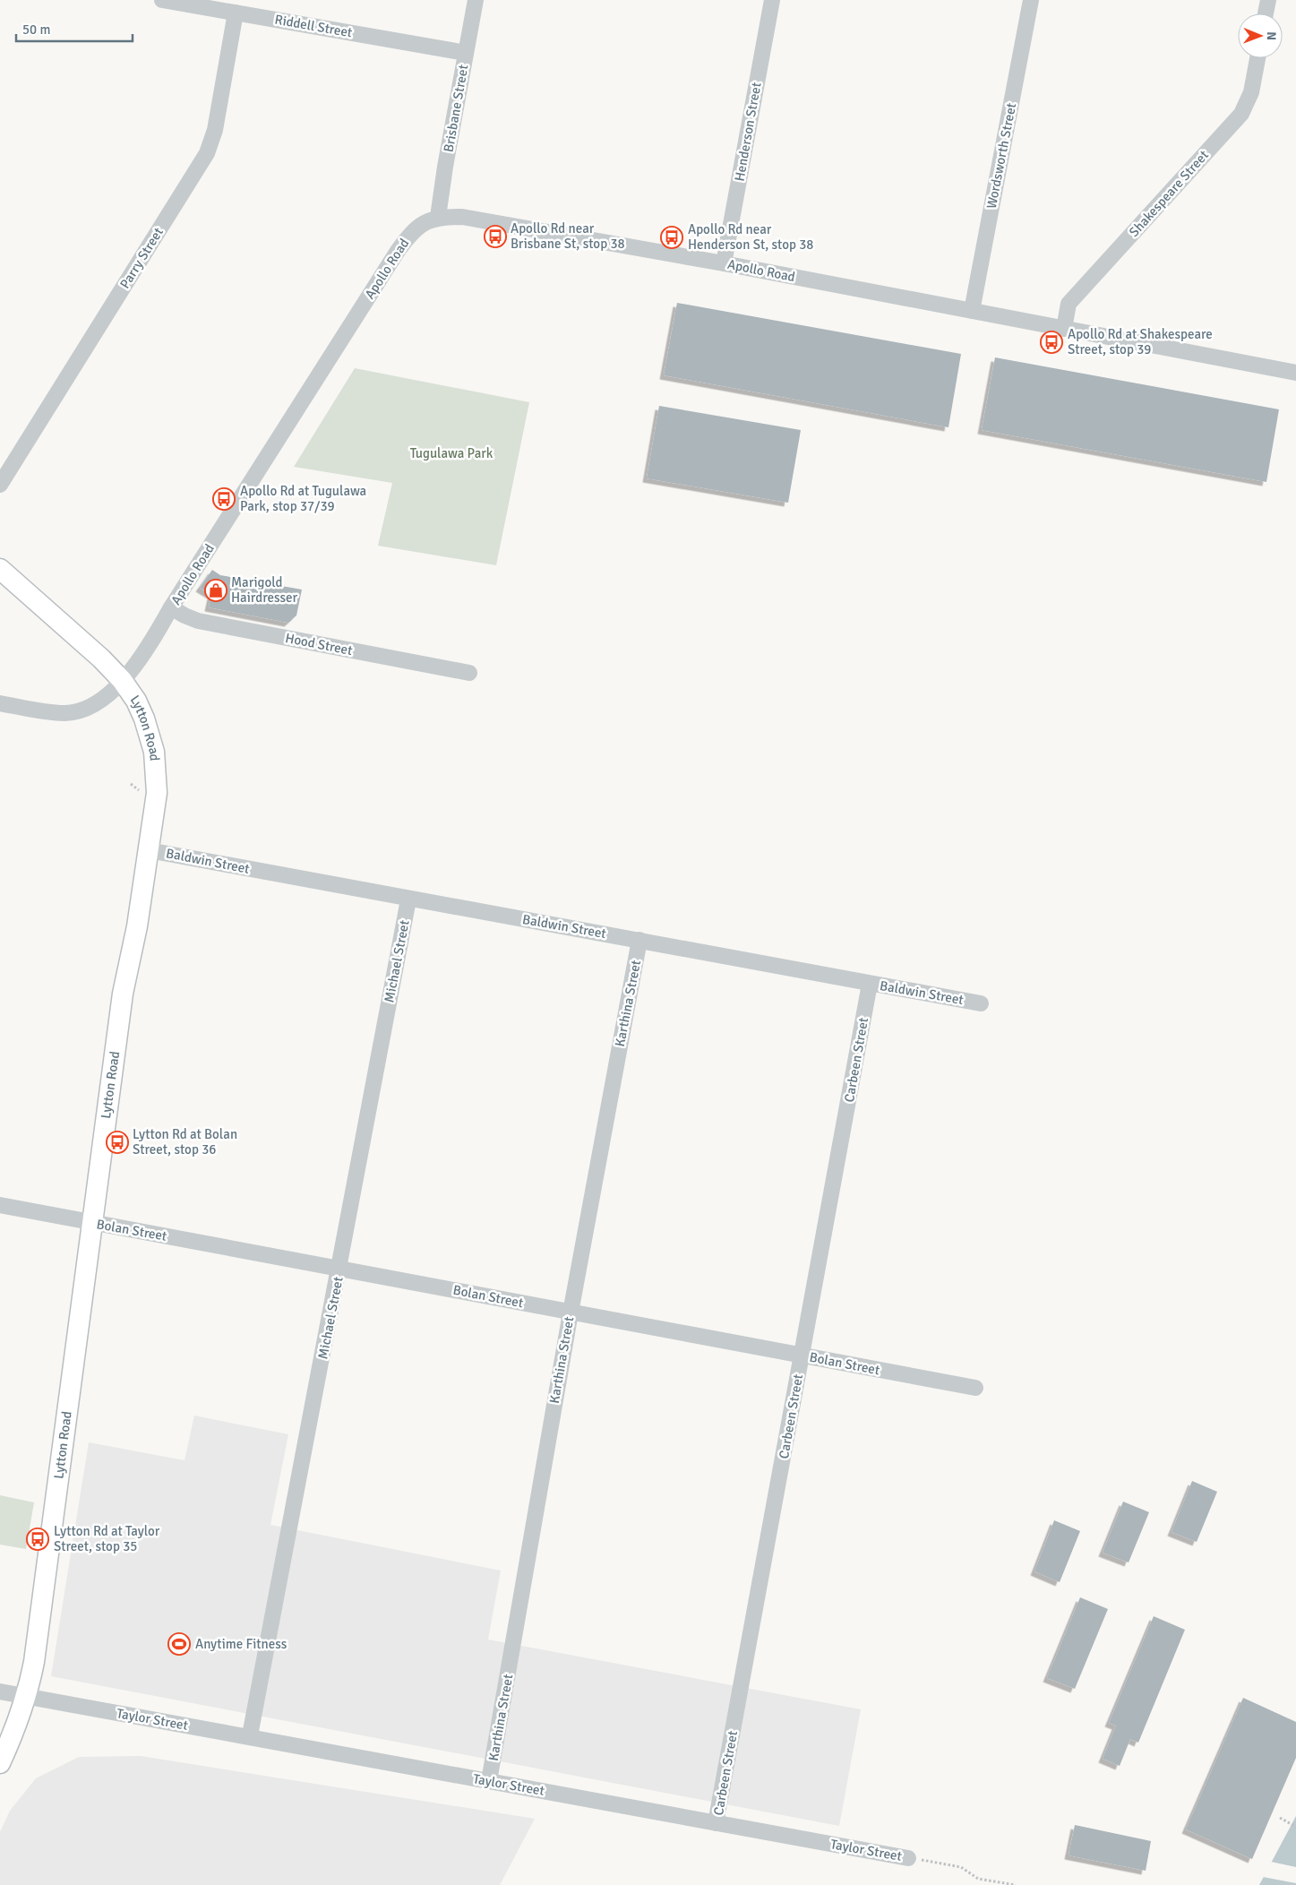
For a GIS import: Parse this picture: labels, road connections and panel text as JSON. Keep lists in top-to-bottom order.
{
  "streets": {
    "main road": ["Lytton Road"],
    "street": [
      "Riddell Street",
      "Brisbane Street",
      "Henderson Street",
      "Wordsworth Street",
      "Shakespeare Street",
      "Parry Street",
      "Apollo Road",
      "Hood Street",
      "Baldwin Street",
      "Michael Street",
      "Karthina Street",
      "Carbeen Street",
      "Bolan Street",
      "Taylor Street"
    ]
  },
  "crossings": [
    ["Riddell Street", "Brisbane Street"],
    ["Riddell Street", "Parry Street"],
    ["Brisbane Street", "Apollo Road"],
    ["Henderson Street", "Apollo Road"],
    ["Wordsworth Street", "Apollo Road"],
    ["Shakespeare Street", "Apollo Road"],
    ["Apollo Road", "Hood Street"],
    ["Apollo Road", "Lytton Road"],
    ["Lytton Road", "Baldwin Street"],
    ["Lytton Road", "Bolan Street"],
    ["Lytton Road", "Taylor Street"],
    ["Baldwin Street", "Michael Street"],
    ["Baldwin Street", "Karthina Street"],
    ["Baldwin Street", "Carbeen Street"],
    ["Michael Street", "Bolan Street"],
    ["Michael Street", "Taylor Street"],
    ["Karthina Street", "Bolan Street"],
    ["Karthina Street", "Taylor Street"],
    ["Carbeen Street", "Bolan Street"],
    ["Carbeen Street", "Taylor Street"]
  ],
  "parks": ["Tugulawa Park"],
  "places": {
    "bus stop": [
      "Apollo Rd near Brisbane St, stop 38",
      "Apollo Rd near Henderson St, stop 38",
      "Apollo Rd at Shakespeare Street, stop 39",
      "Apollo Rd at Tugulawa Park, stop 37/39",
      "Lytton Rd at Bolan Street, stop 36",
      "Lytton Rd at Taylor Street, stop 35"
    ],
    "shop": ["Marigold Hairdresser"],
    "sports": ["Anytime Fitness"]
  },
  "scale_bar": "50 m",
  "north": "right"
}
